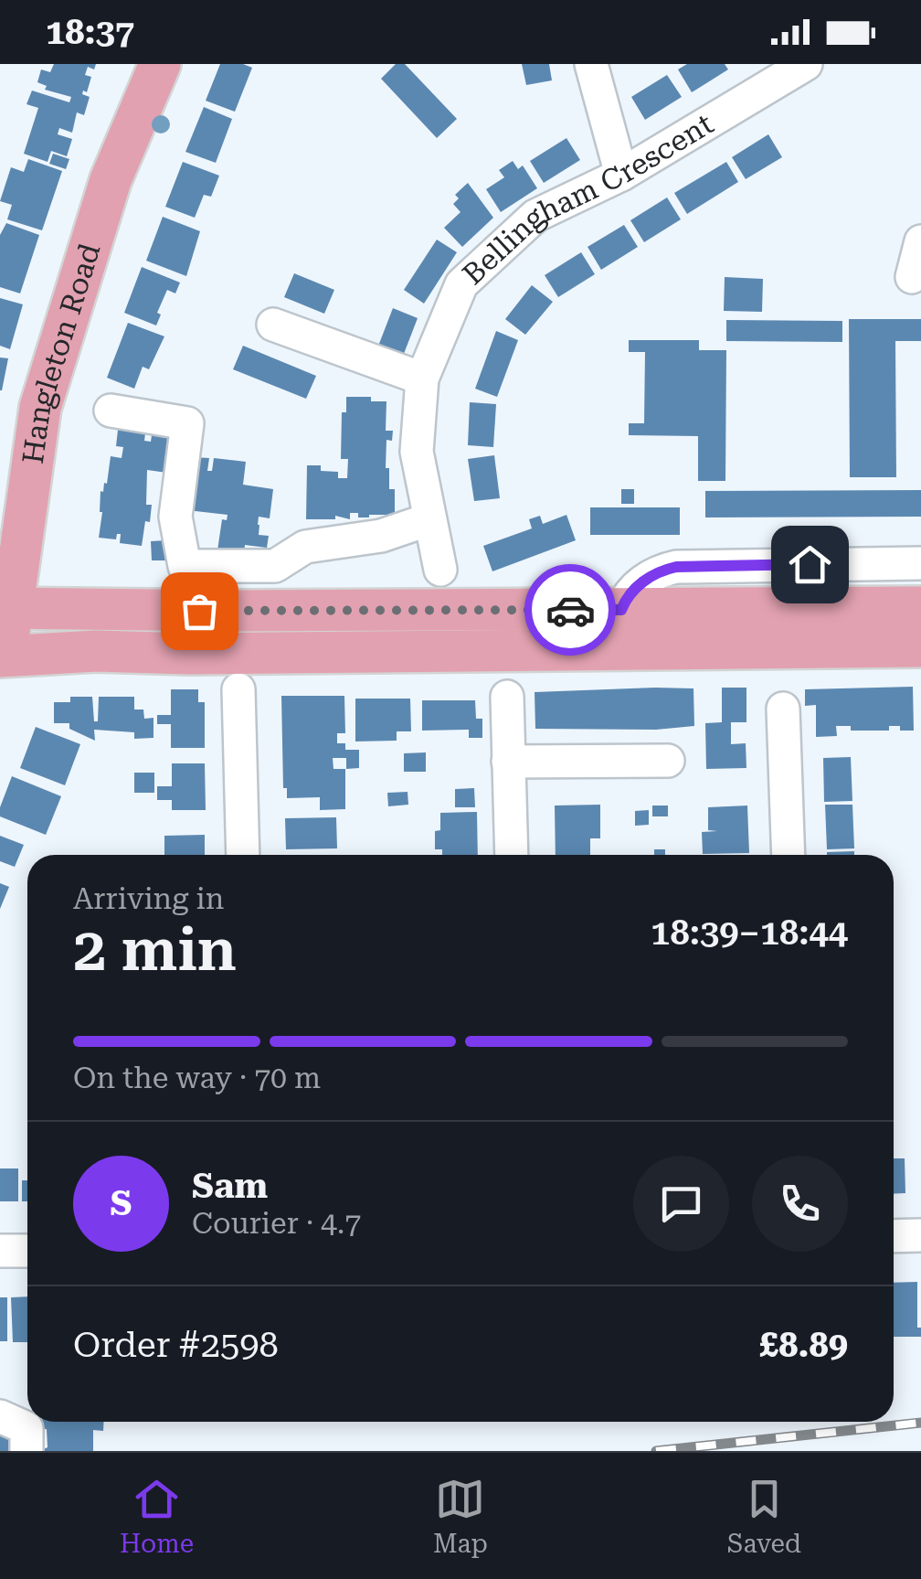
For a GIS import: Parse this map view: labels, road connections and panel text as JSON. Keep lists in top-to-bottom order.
{
  "streets": {
    "main road": ["Hangleton Road"],
    "street": ["Bellingham Crescent"]
  },
  "page": {
    "status": "18:37",
    "heading": ["2 min", "Arriving in", "18:39–18:44"],
    "panel": [
      "Sam",
      "Courier · 4.7",
      "Order #2598",
      "£8.89"
    ],
    "bar": "On the way · 70 m",
    "round": "S",
    "tabs": ["Home", "Map", "Saved"]
  }
}
